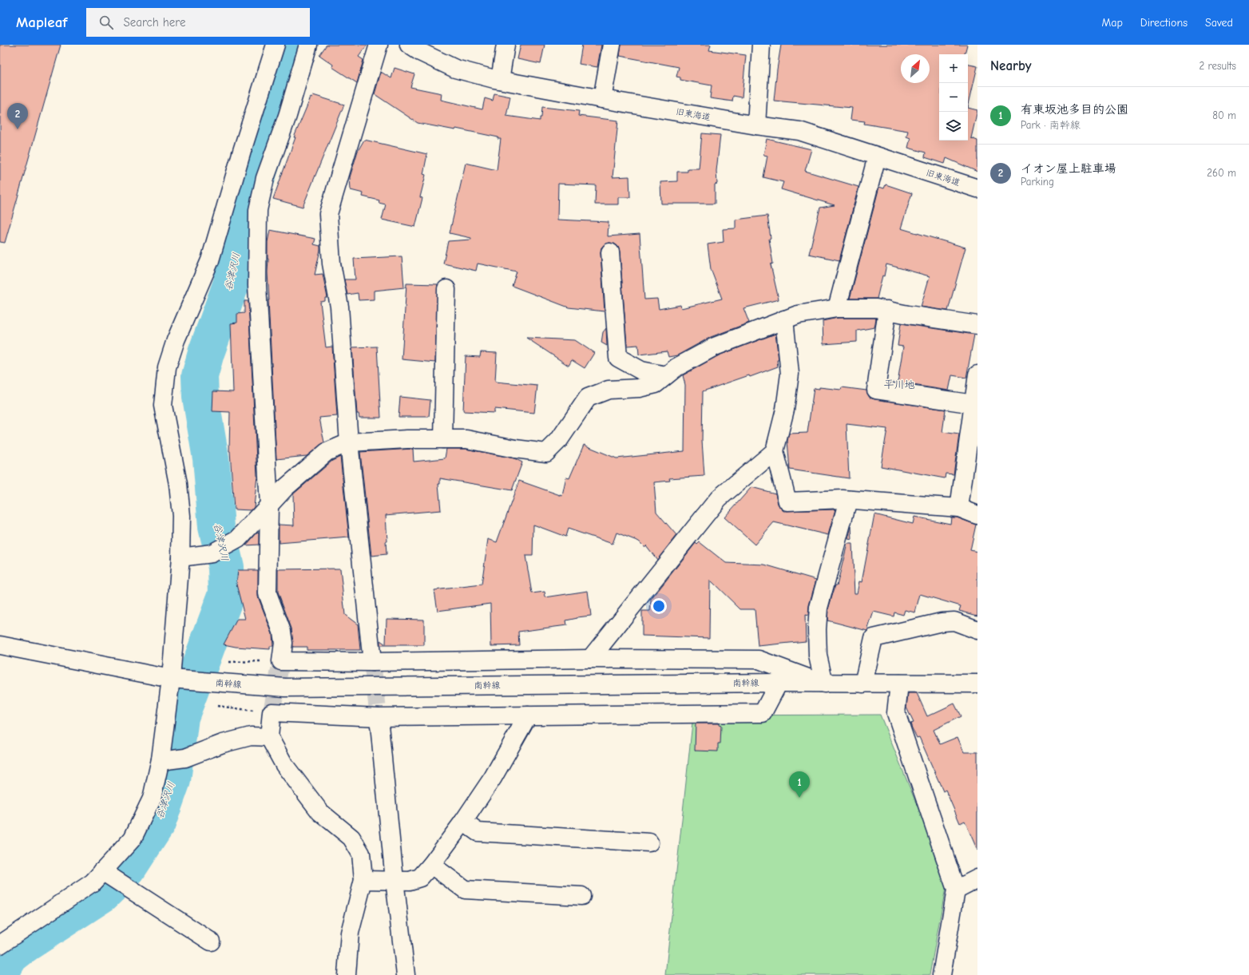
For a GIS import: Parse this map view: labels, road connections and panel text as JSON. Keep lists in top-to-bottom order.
{
  "streets": {
    "street": ["旧東海道", "南幹線"]
  },
  "districts": ["平川地"],
  "water": ["谷津沢川"],
  "north": "top right",
  "page": {
    "header": "Mapleaf",
    "search": "Search here",
    "nav": ["Map", "Directions", "Saved"],
    "heading": ["Nearby", "2 results"],
    "map_buttons": ["+", "−"],
    "list": [
      {
        "mark": "1",
        "name": "有東坂池多目的公園",
        "note": "Park · 南幹線",
        "value": "80 m"
      },
      {
        "mark": "2",
        "name": "イオン屋上駐車場",
        "note": "Parking",
        "value": "260 m"
      }
    ],
    "pins": ["2", "1"]
  }
}
